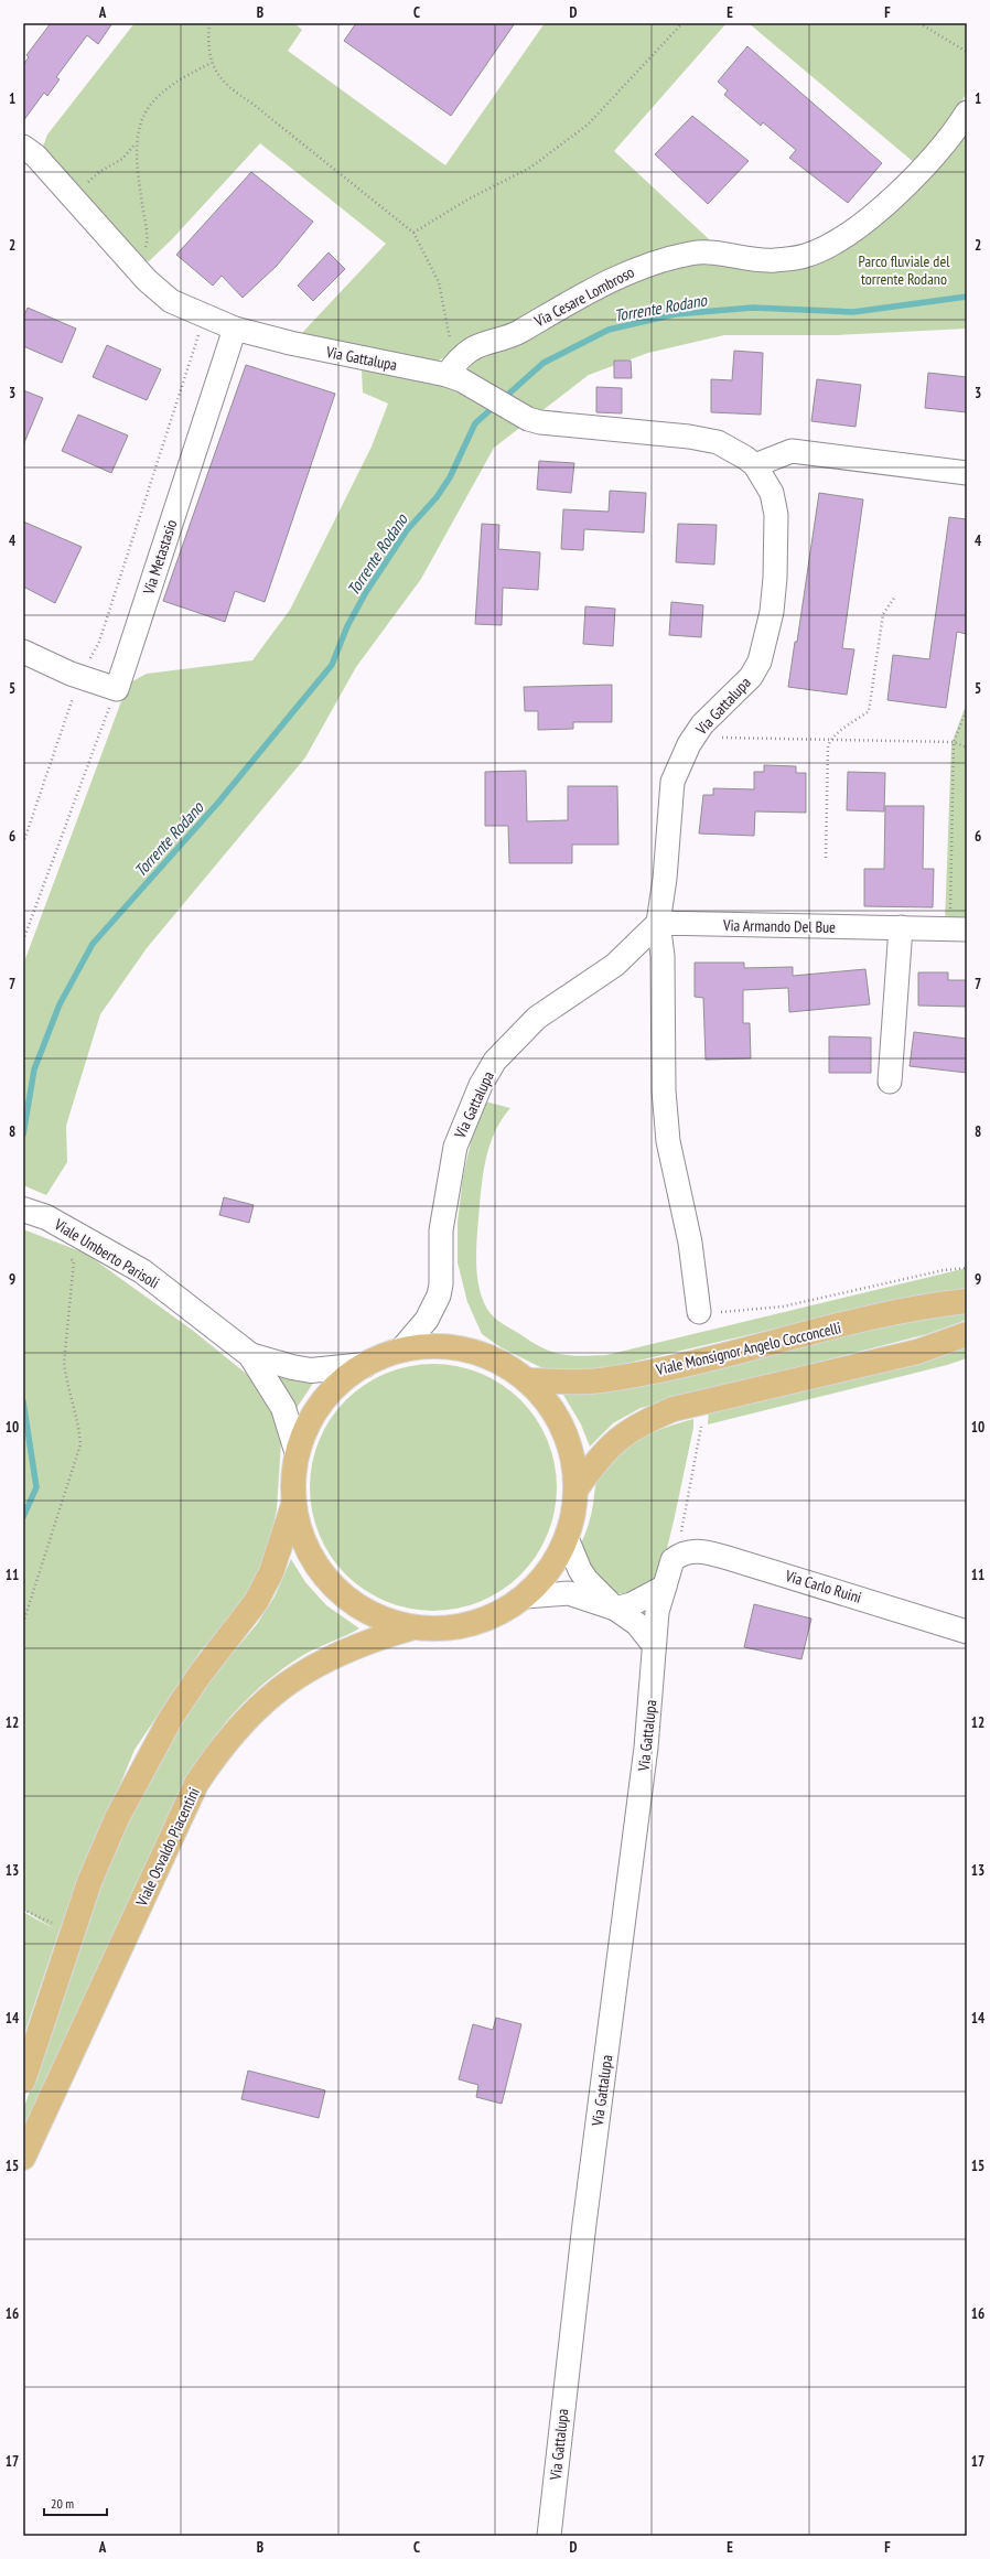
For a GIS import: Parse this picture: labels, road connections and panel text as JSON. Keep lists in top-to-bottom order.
{
  "streets": {
    "main road": ["Viale Umberto Parisoli", "Viale Monsignor Angelo Cocconcelli", "Viale Osvaldo Piacentini"],
    "street": [
      "Via Cesare Lombroso",
      "Via Gattalupa",
      "Via Metastasio",
      "Via Armando Del Bue",
      "Via Carlo Ruini"
    ]
  },
  "crossings": [
    ["Via Cesare Lombroso", "Via Gattalupa"],
    ["Via Gattalupa", "Via Metastasio"],
    ["Via Gattalupa", "Via Armando Del Bue"],
    ["Via Gattalupa", "Via Carlo Ruini"]
  ],
  "water": ["Torrente Rodano"],
  "parks": ["Parco fluviale del torrente Rodano"],
  "scale_bar": "20 m",
  "grid": {
    "columns": [
      "A",
      "B",
      "C",
      "D",
      "E",
      "F"
    ],
    "rows": [
      "1",
      "2",
      "3",
      "4",
      "5",
      "6",
      "7",
      "8",
      "9",
      "10",
      "11",
      "12",
      "13",
      "14",
      "15",
      "16",
      "17"
    ]
  }
}
